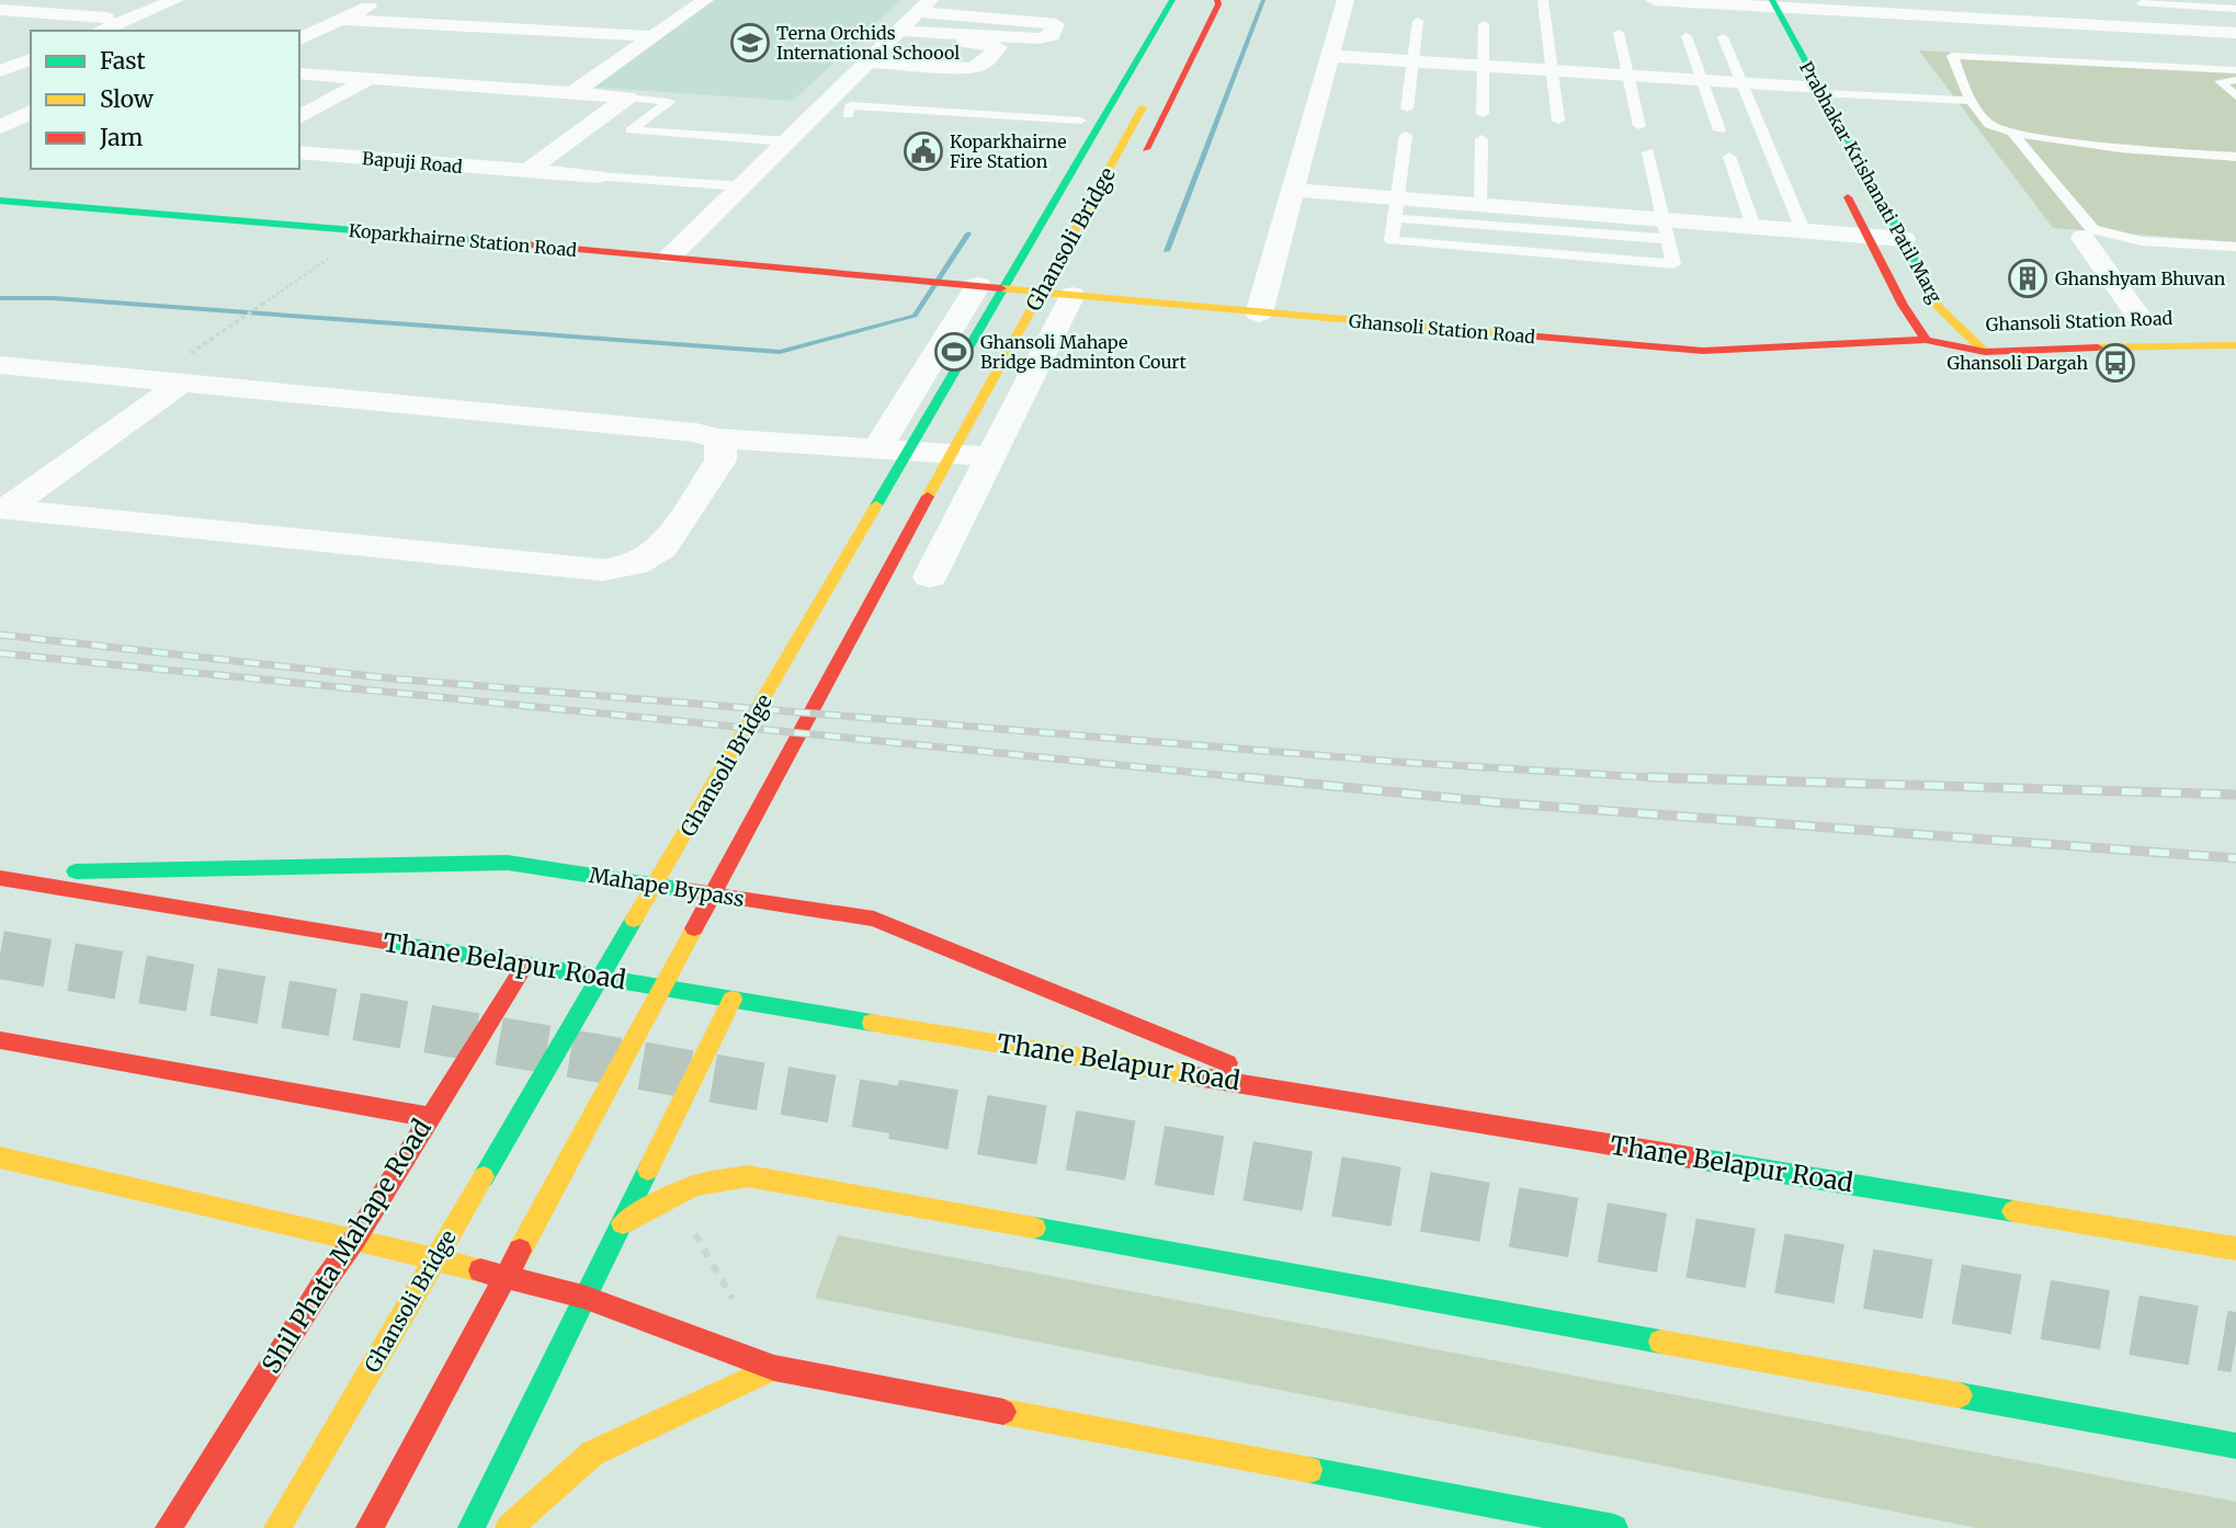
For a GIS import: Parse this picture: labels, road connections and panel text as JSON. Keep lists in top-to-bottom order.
{
  "streets": {
    "main road": [
      "Prabhakar Krishanati Patil Marg",
      "Ghansoli Bridge",
      "Koparkhairne Station Road",
      "Ghansoli Station Road",
      "Mahape Bypass",
      "Thane Belapur Road",
      "Shil Phata Mahape Road"
    ],
    "street": ["Bapuji Road"]
  },
  "crossings": [
    ["Prabhakar Krishanati Patil Marg", "Ghansoli Station Road"],
    ["Koparkhairne Station Road", "Ghansoli Station Road"],
    ["Mahape Bypass", "Thane Belapur Road"],
    ["Thane Belapur Road", "Shil Phata Mahape Road"]
  ],
  "places": {
    "school or university": ["Terna Orchids International Schoool"],
    "public building": ["Koparkhairne Fire Station"],
    "building": ["Ghanshyam Bhuvan"],
    "sports": ["Ghansoli Mahape Bridge Badminton Court"],
    "bus stop": ["Ghansoli Dargah"]
  },
  "legend": ["Fast", "Slow", "Jam"]
}
